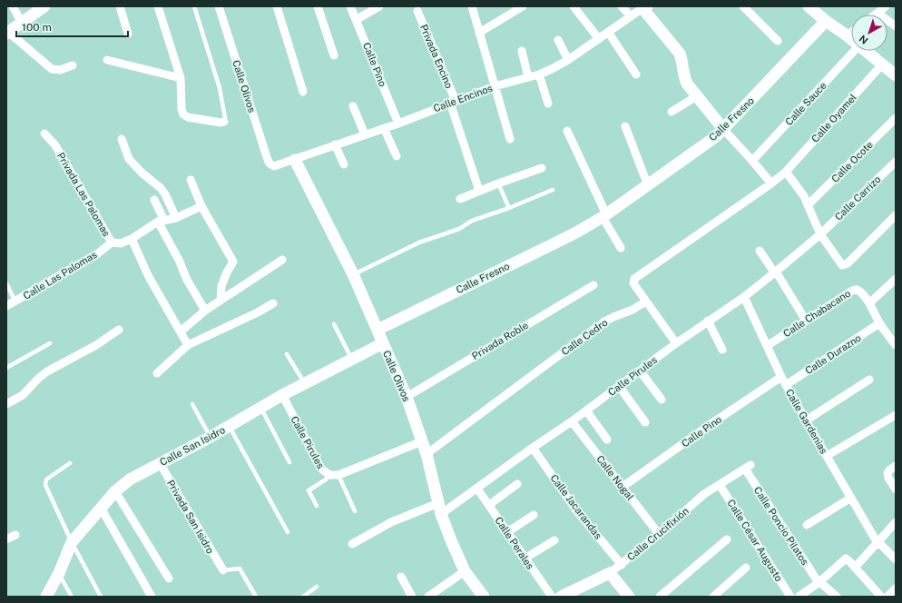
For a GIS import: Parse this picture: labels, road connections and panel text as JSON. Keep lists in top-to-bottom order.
{
  "streets": {
    "street": [
      "Privada Encino",
      "Calle Pino",
      "Calle Olivos",
      "Calle Encinos",
      "Calle Sauce",
      "Calle Oyamel",
      "Calle Fresno",
      "Calle Ocote",
      "Privada Las Palomas",
      "Calle Carrizo",
      "Calle Las Palomas",
      "Calle Chabacano",
      "Calle Cedro",
      "Privada Roble",
      "Calle Durazno",
      "Calle Pirules",
      "Calle Gardenias",
      "Calle San Isidro",
      "Calle Nogal",
      "Calle Jacarandas",
      "Privada San Isidro",
      "Calle Poncio Pilatos",
      "Calle Crucifixión",
      "Calle César Augusto",
      "Calle Perales"
    ]
  },
  "crossings": [
    ["Privada Encino", "Calle Encinos"],
    ["Calle Pino", "Calle Encinos"],
    ["Calle Pino", "Calle Gardenias"],
    ["Calle Pino", "Calle Nogal"],
    ["Calle Olivos", "Calle Encinos"],
    ["Calle Olivos", "Calle Fresno"],
    ["Calle Olivos", "Calle Cedro"],
    ["Calle Olivos", "Privada Roble"],
    ["Calle Olivos", "Calle Pirules"],
    ["Calle Olivos", "Calle San Isidro"],
    ["Privada Las Palomas", "Calle Las Palomas"],
    ["Calle Carrizo", "Calle Pirules"],
    ["Calle Chabacano", "Calle Durazno"],
    ["Calle Chabacano", "Calle Gardenias"],
    ["Calle Durazno", "Calle Gardenias"],
    ["Calle Pirules", "Calle Gardenias"],
    ["Calle Pirules", "Calle San Isidro"],
    ["Calle Pirules", "Calle Nogal"],
    ["Calle Pirules", "Calle Jacarandas"],
    ["Calle Pirules", "Calle Perales"],
    ["Calle San Isidro", "Privada San Isidro"],
    ["Calle Nogal", "Calle Crucifixión"],
    ["Calle Jacarandas", "Calle Crucifixión"],
    ["Calle Poncio Pilatos", "Calle Crucifixión"],
    ["Calle Crucifixión", "Calle César Augusto"]
  ],
  "scale_bar": "100 m",
  "north": "bottom left"
}
